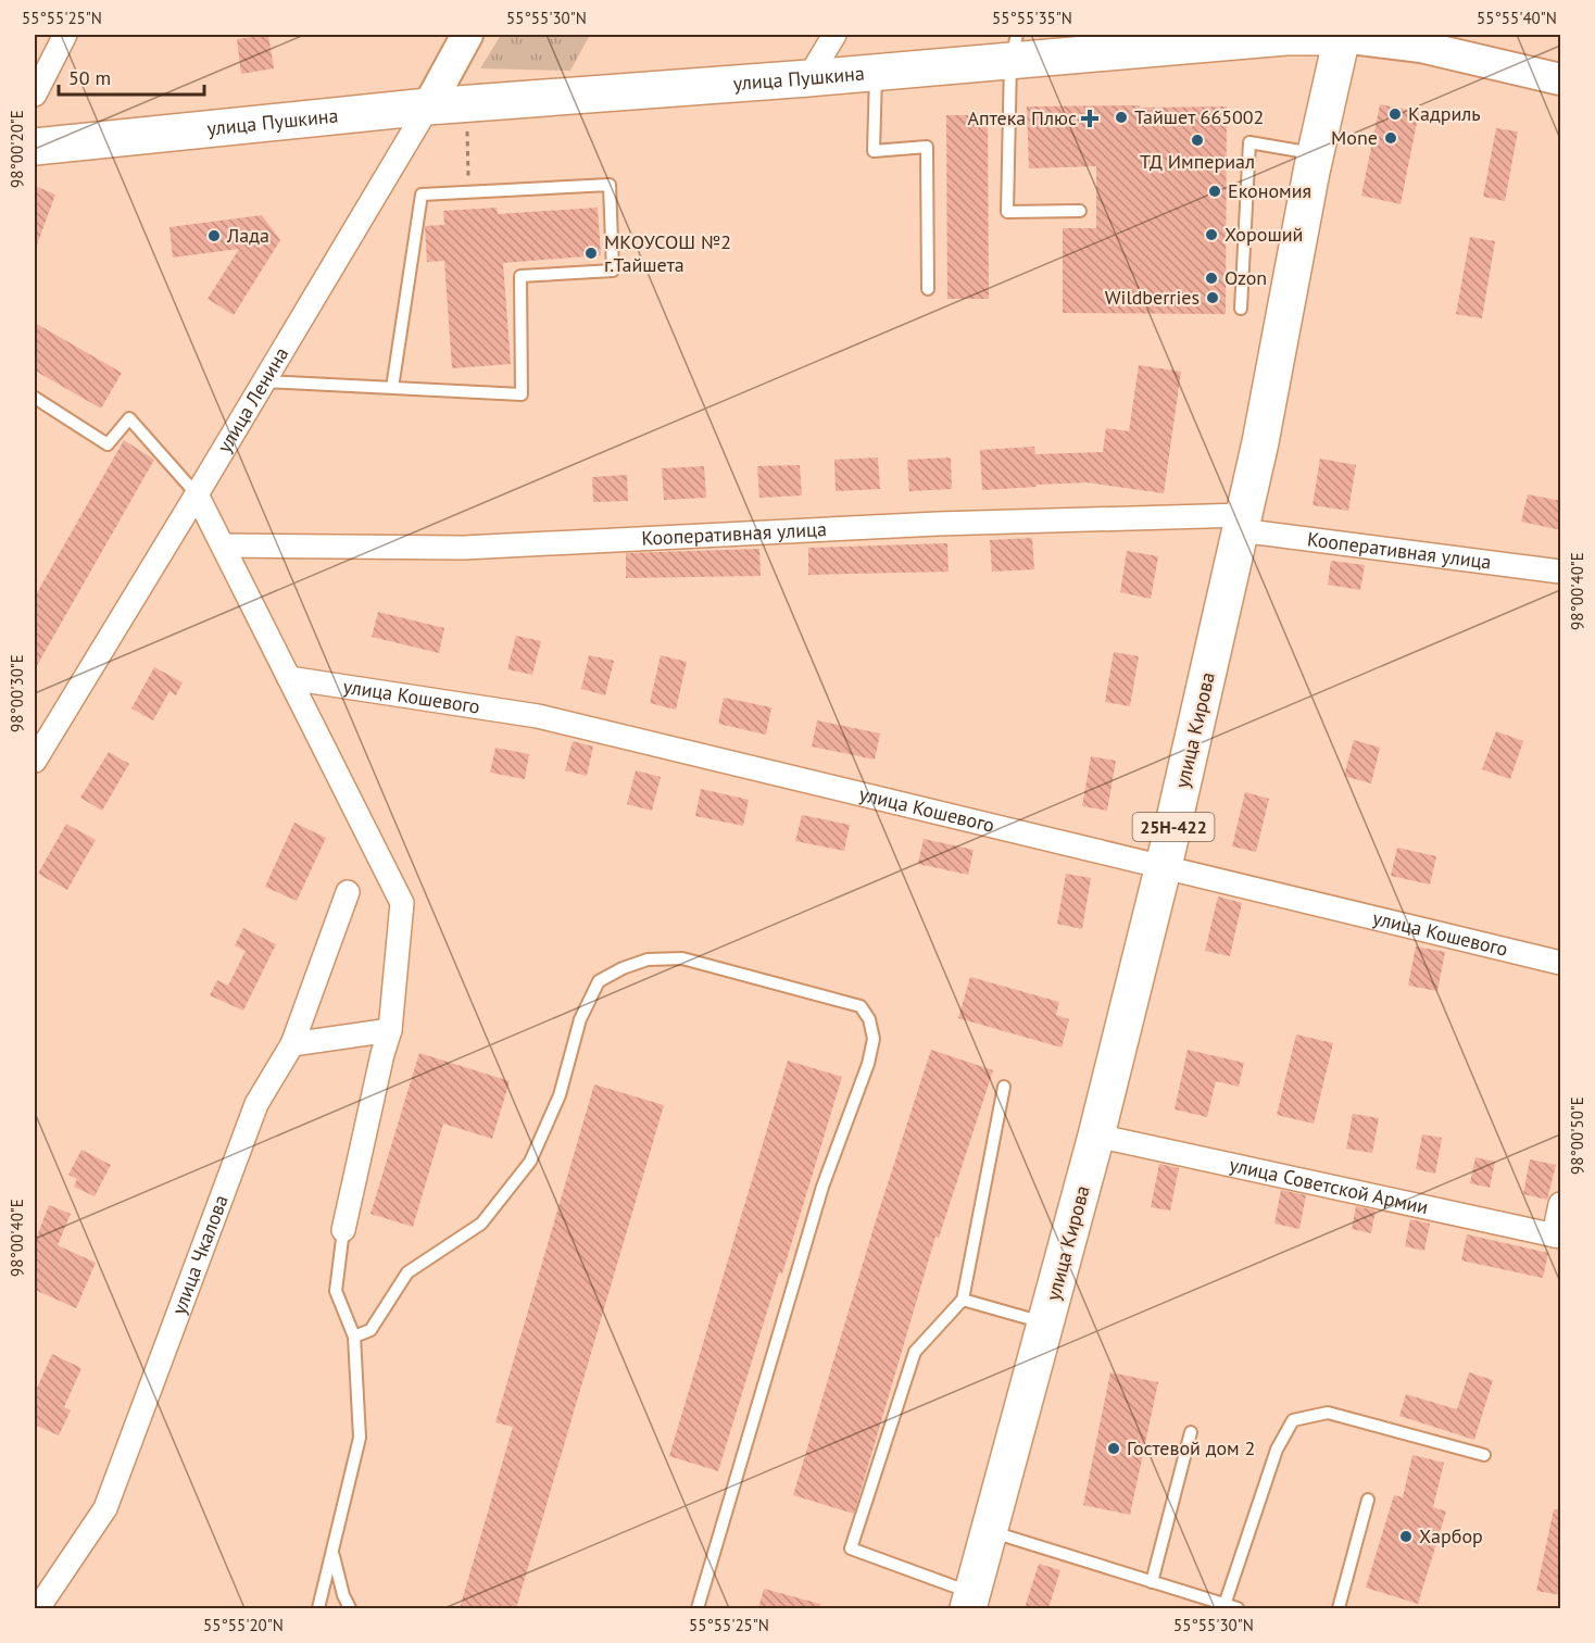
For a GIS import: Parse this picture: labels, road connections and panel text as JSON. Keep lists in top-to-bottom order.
{
  "streets": {
    "main road": [
      "улица Пушкина",
      "улица Ленина",
      "улица Кирова",
      "25Н-422"
    ],
    "street": [
      "Кооперативная улица",
      "улица Кошевого",
      "улица Советской Армии",
      "улица Чкалова"
    ]
  },
  "crossings": [
    ["улица Пушкина", "улица Ленина"],
    ["улица Пушкина", "улица Кирова"],
    ["Кооперативная улица", "улица Кирова"],
    ["улица Кошевого", "улица Кирова"],
    ["улица Кирова", "улица Советской Армии"]
  ],
  "places": {
    "other": [
      "Кадриль",
      "Тайшет 665002",
      "Mone",
      "ТД Империал",
      "Економия",
      "Хороший",
      "Лада",
      "МКОУСОШ №2 г.Тайшета",
      "Ozon",
      "Wildberries",
      "Гостевой дом 2",
      "Харбор"
    ],
    "health": ["Аптека Плюс"]
  },
  "scale_bar": "50 m",
  "coordinates": [
    "55°55'25\"N",
    "55°55'30\"N",
    "55°55'35\"N",
    "55°55'40\"N",
    "98°00'20\"E",
    "98°00'40\"E",
    "98°00'30\"E",
    "98°00'50\"E",
    "55°55'20\"N"
  ]
}
